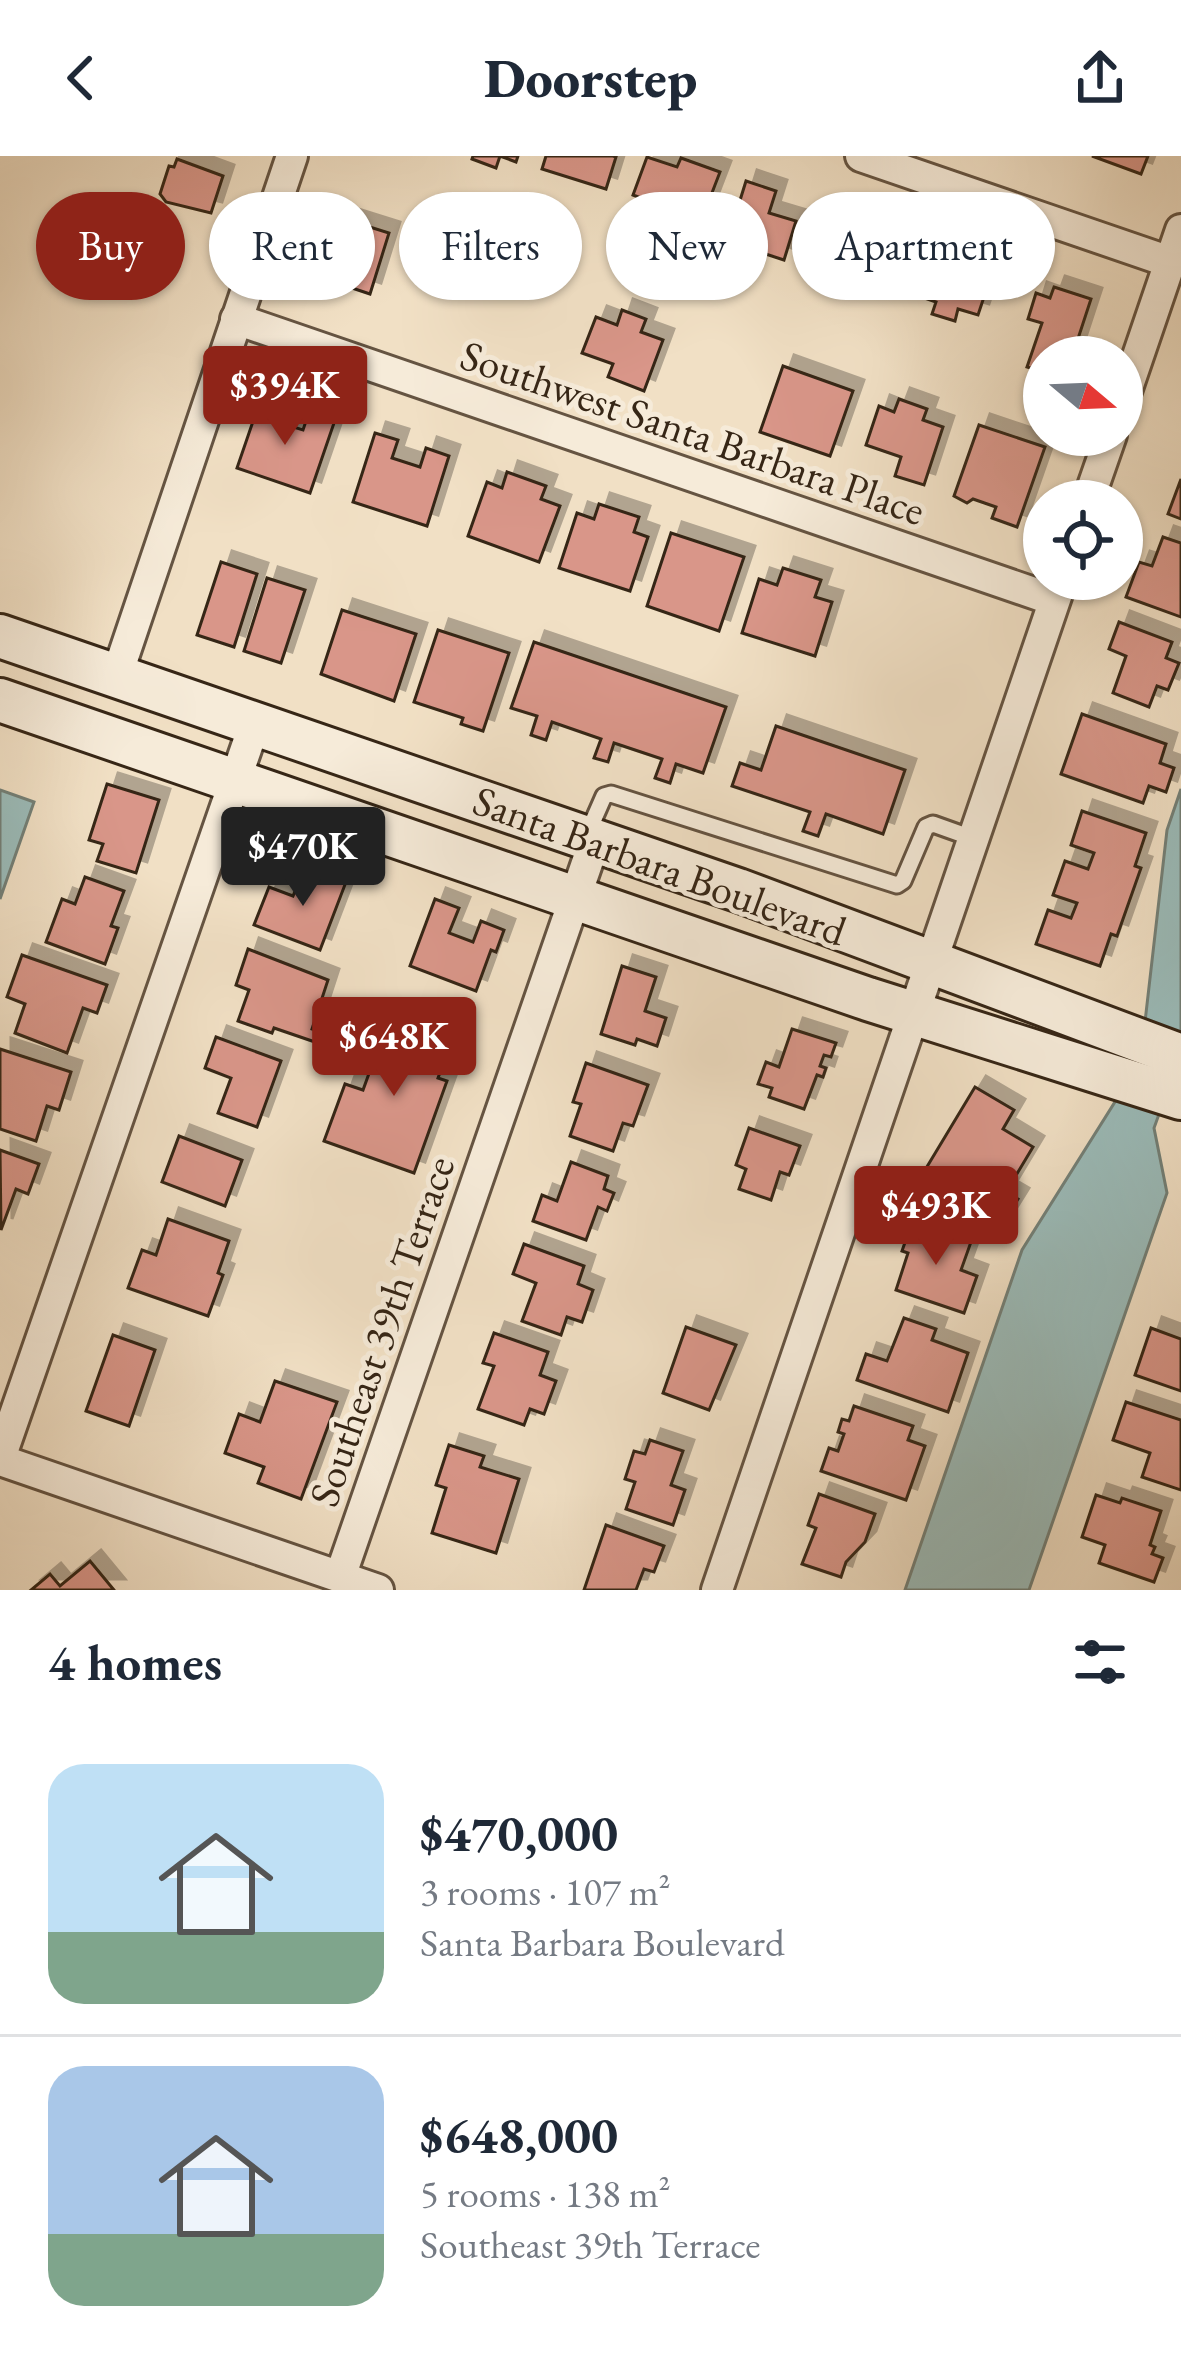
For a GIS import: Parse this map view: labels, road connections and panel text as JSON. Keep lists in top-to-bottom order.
{
  "streets": {
    "main road": ["Santa Barbara Boulevard"],
    "street": ["Southwest Santa Barbara Place", "Southeast 39th Terrace"]
  },
  "crossings": [
    ["Santa Barbara Boulevard", "Southeast 39th Terrace"]
  ],
  "north": "right",
  "page": {
    "header": "Doorstep",
    "chip": [
      "Buy",
      "Rent",
      "Filters",
      "New",
      "Apartment"
    ],
    "price": [
      "$394K",
      "$470K",
      "$648K",
      "$493K"
    ],
    "heading": "4 homes",
    "list": [
      {
        "name": "$470,000",
        "note": "3 rooms · 107 m² · Santa Barbara Boulevard"
      },
      {
        "name": "$648,000",
        "note": "5 rooms · 138 m² · Southeast 39th Terrace"
      }
    ]
  }
}
